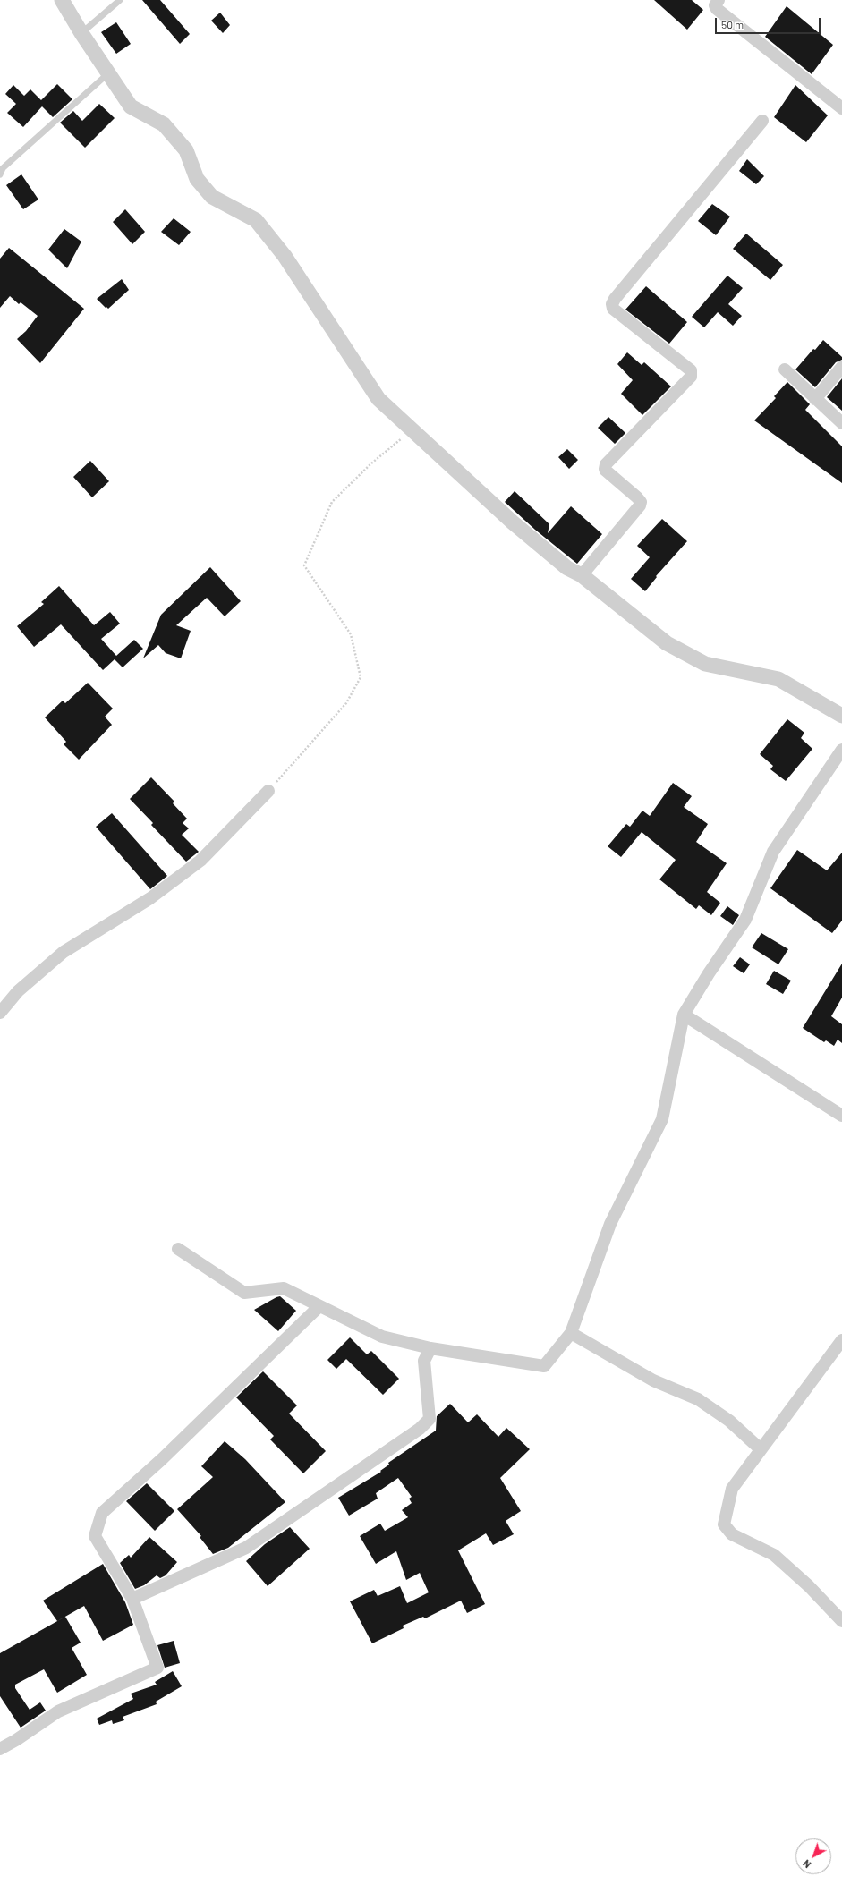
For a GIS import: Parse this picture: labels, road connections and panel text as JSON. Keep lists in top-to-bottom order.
{
  "scale_bar": "50 m",
  "north": "bottom left"
}
